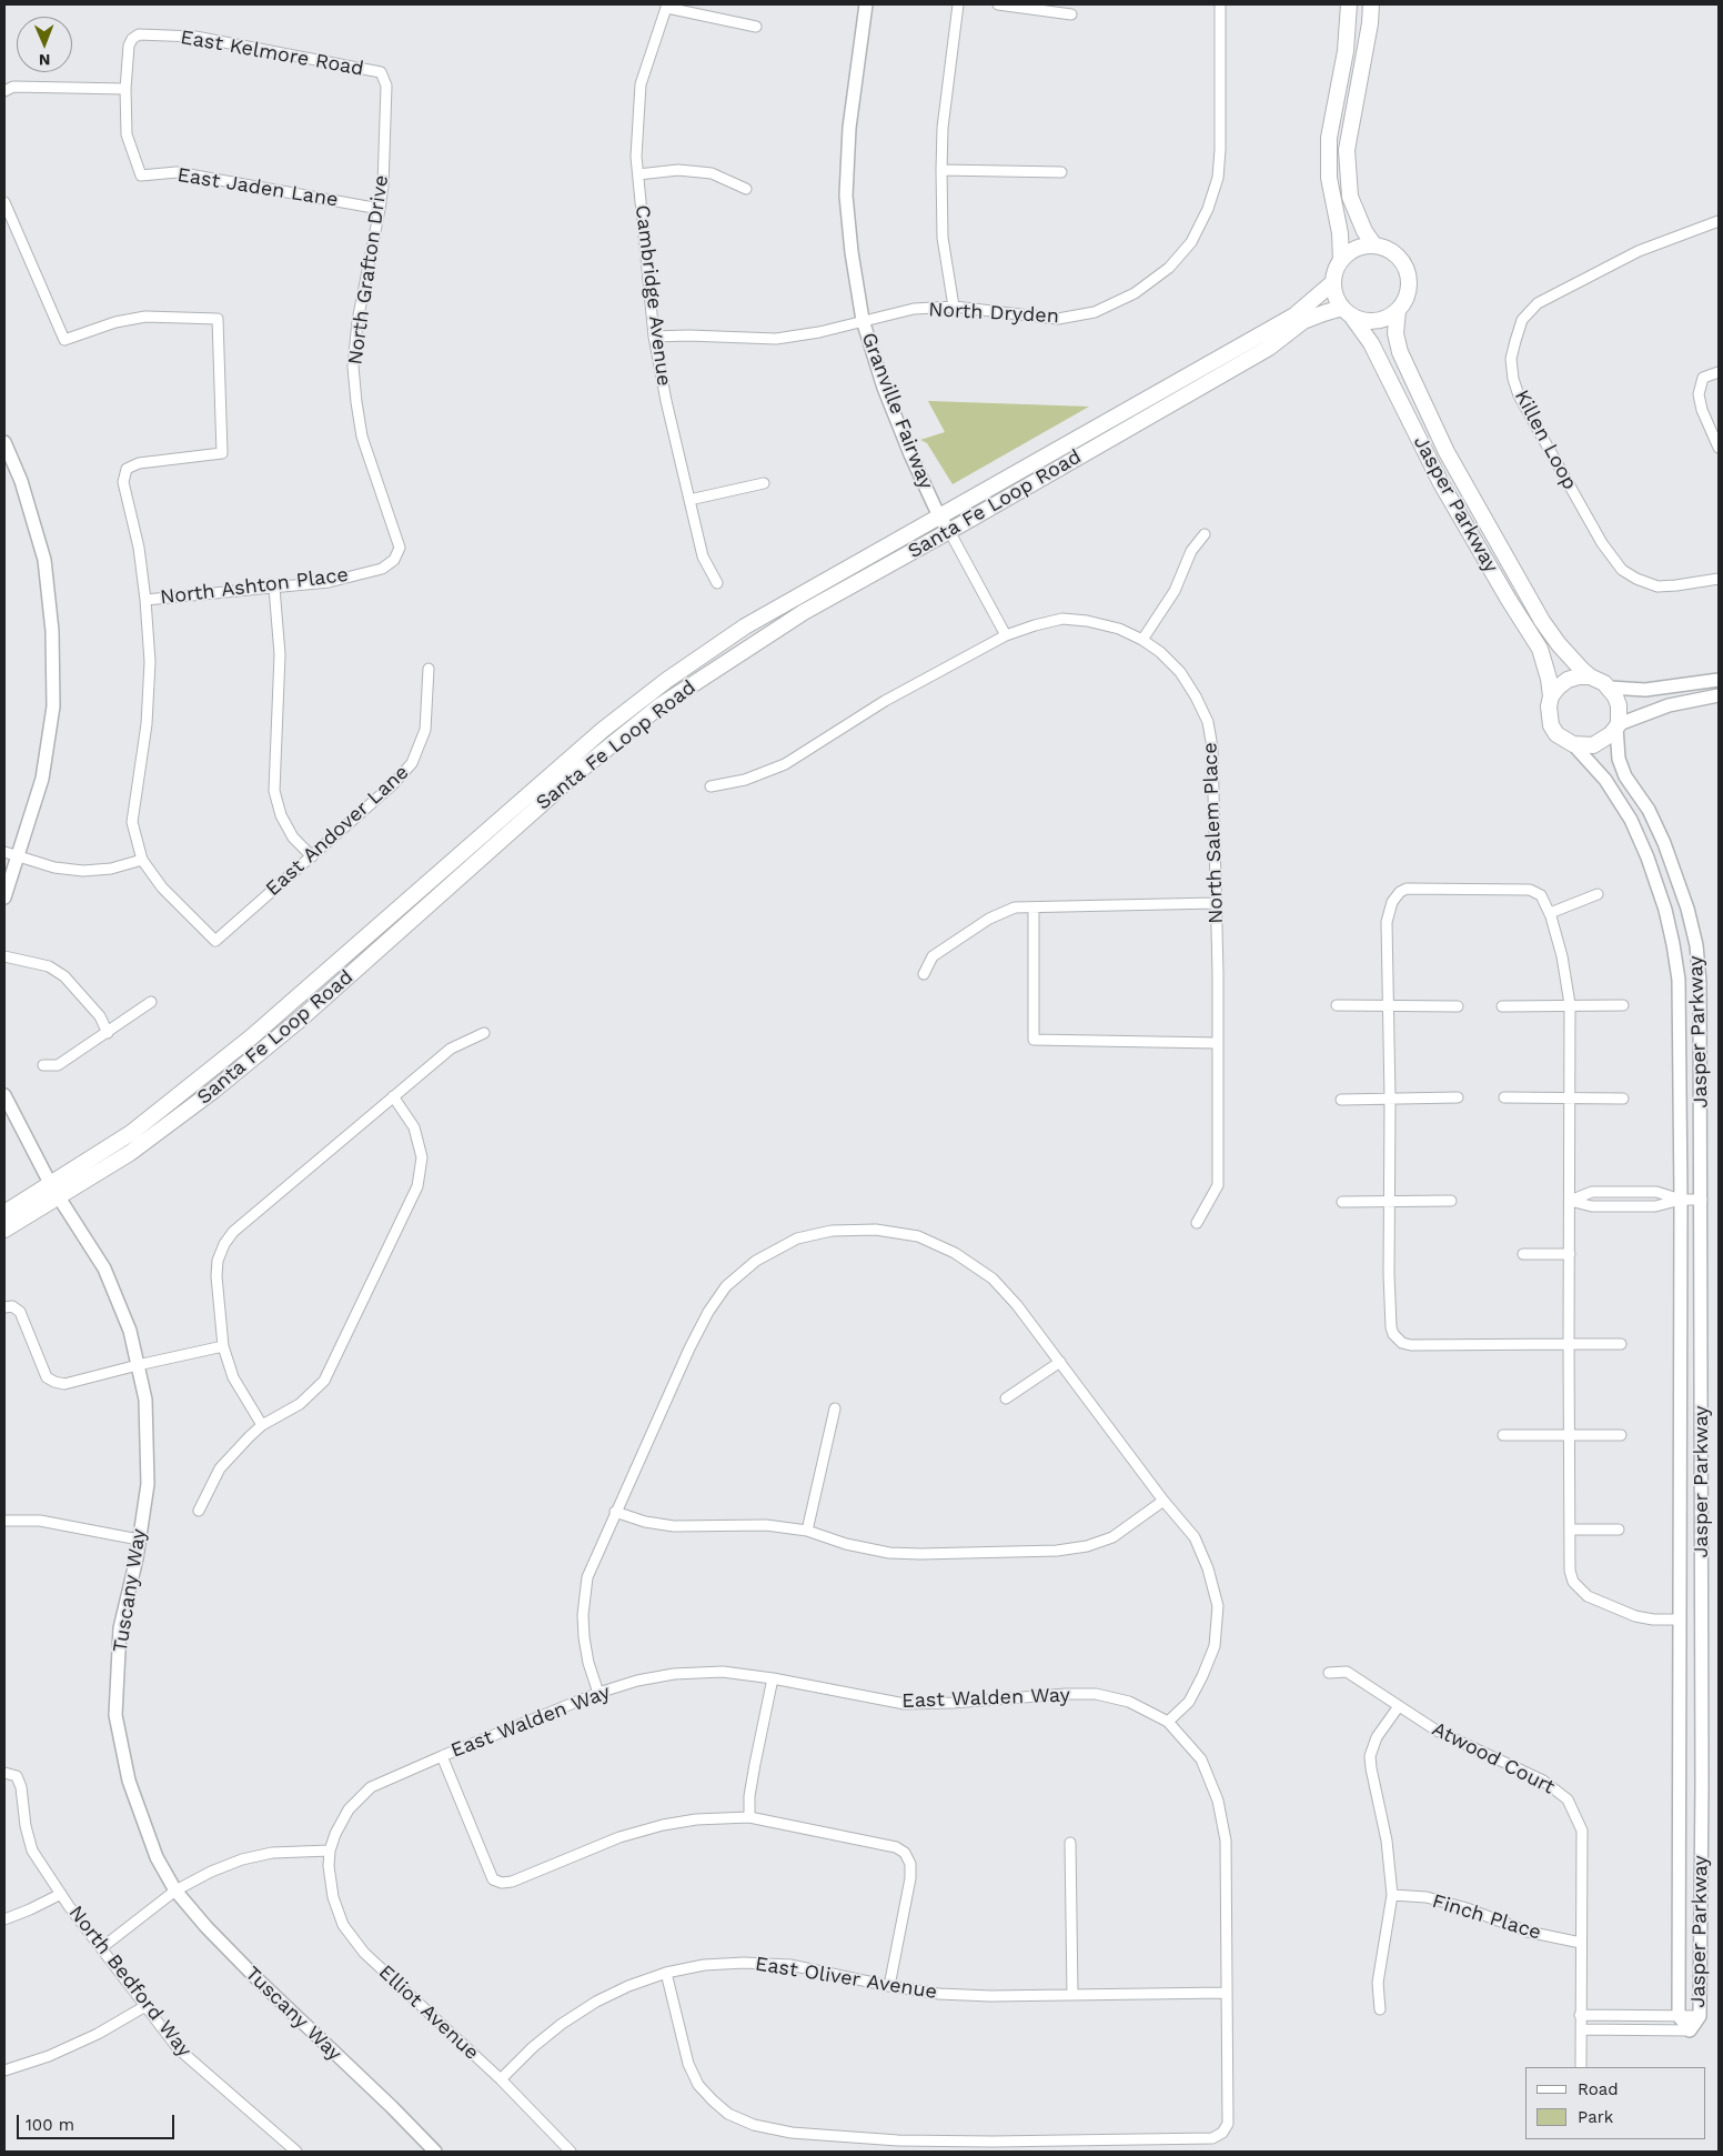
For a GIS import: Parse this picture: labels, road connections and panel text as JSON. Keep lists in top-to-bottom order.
{
  "streets": {
    "main road": ["Santa Fe Loop Road", "Jasper Parkway"],
    "street": [
      "East Kelmore Road",
      "East Jaden Lane",
      "North Grafton Drive",
      "Cambridge Avenue",
      "North Dryden",
      "Granville Fairway",
      "Killen Loop",
      "North Ashton Place",
      "East Andover Lane",
      "North Salem Place",
      "Tuscany Way",
      "East Walden Way",
      "Atwood Court",
      "Finch Place",
      "East Oliver Avenue",
      "North Bedford Way",
      "Elliot Avenue"
    ]
  },
  "crossings": [
    ["East Kelmore Road", "East Jaden Lane"],
    ["East Kelmore Road", "North Grafton Drive"],
    ["East Jaden Lane", "North Grafton Drive"],
    ["North Grafton Drive", "North Ashton Place"],
    ["Cambridge Avenue", "North Dryden"],
    ["North Dryden", "Granville Fairway"],
    ["Granville Fairway", "Santa Fe Loop Road"],
    ["Granville Fairway", "North Salem Place"],
    ["Santa Fe Loop Road", "Jasper Parkway"],
    ["Santa Fe Loop Road", "Tuscany Way"],
    ["East Walden Way", "East Oliver Avenue"],
    ["East Walden Way", "Elliot Avenue"],
    ["Atwood Court", "Finch Place"],
    ["East Oliver Avenue", "Elliot Avenue"]
  ],
  "legend": ["Road", "Park"],
  "scale_bar": "100 m",
  "north": "bottom"
}
